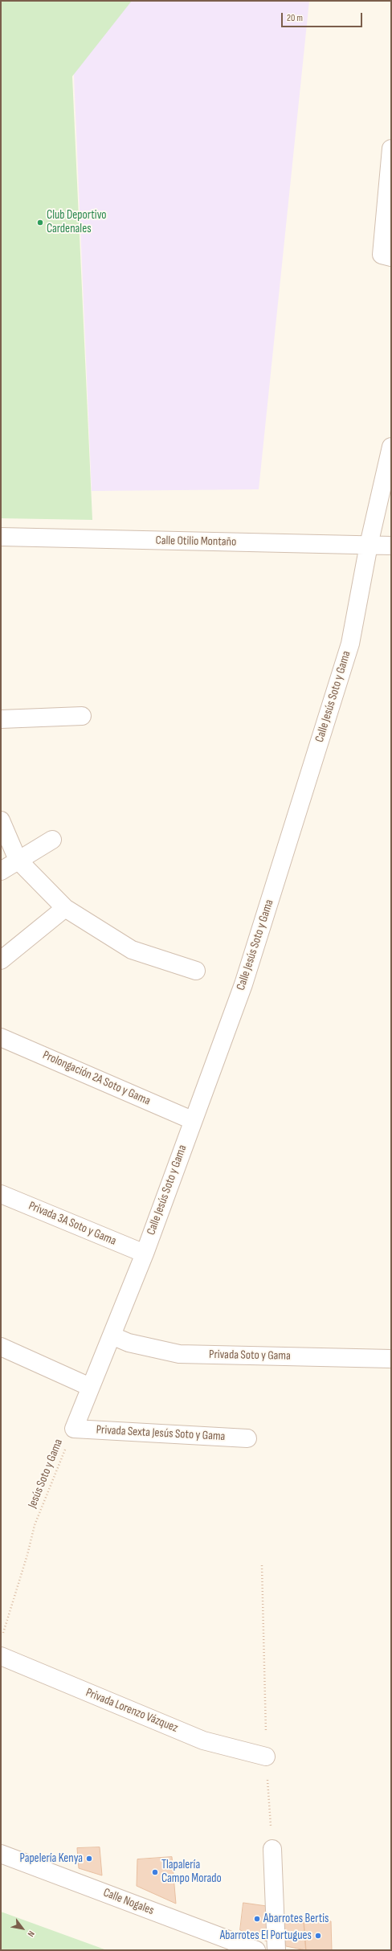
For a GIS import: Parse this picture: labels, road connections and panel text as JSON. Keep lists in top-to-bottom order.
{
  "streets": {
    "street": [
      "Calle Otilio Montaño",
      "Calle Jesús Soto y Gama",
      "Prolongación 2A Soto y Gama",
      "Privada 3A Soto y Gama",
      "Privada Soto y Gama",
      "Privada Sexta Jesús Soto y Gama",
      "Privada Lorenzo Vázquez",
      "Calle Nogales"
    ],
    "path": ["Jesús Soto y Gama"]
  },
  "crossings": [
    ["Calle Otilio Montaño", "Calle Jesús Soto y Gama"],
    ["Calle Jesús Soto y Gama", "Prolongación 2A Soto y Gama"],
    ["Calle Jesús Soto y Gama", "Privada 3A Soto y Gama"],
    ["Calle Jesús Soto y Gama", "Privada Soto y Gama"],
    ["Calle Jesús Soto y Gama", "Privada Sexta Jesús Soto y Gama"],
    ["Calle Jesús Soto y Gama", "Jesús Soto y Gama"],
    ["Privada Sexta Jesús Soto y Gama", "Jesús Soto y Gama"]
  ],
  "places": [
    "Club Deportivo Cardenales",
    "Papelería Kenya",
    "Tlapalería Campo Morado",
    "Abarrotes Bertis",
    "Abarrotes El Portugues"
  ],
  "scale_bar": "20 m",
  "north": "bottom right"
}
